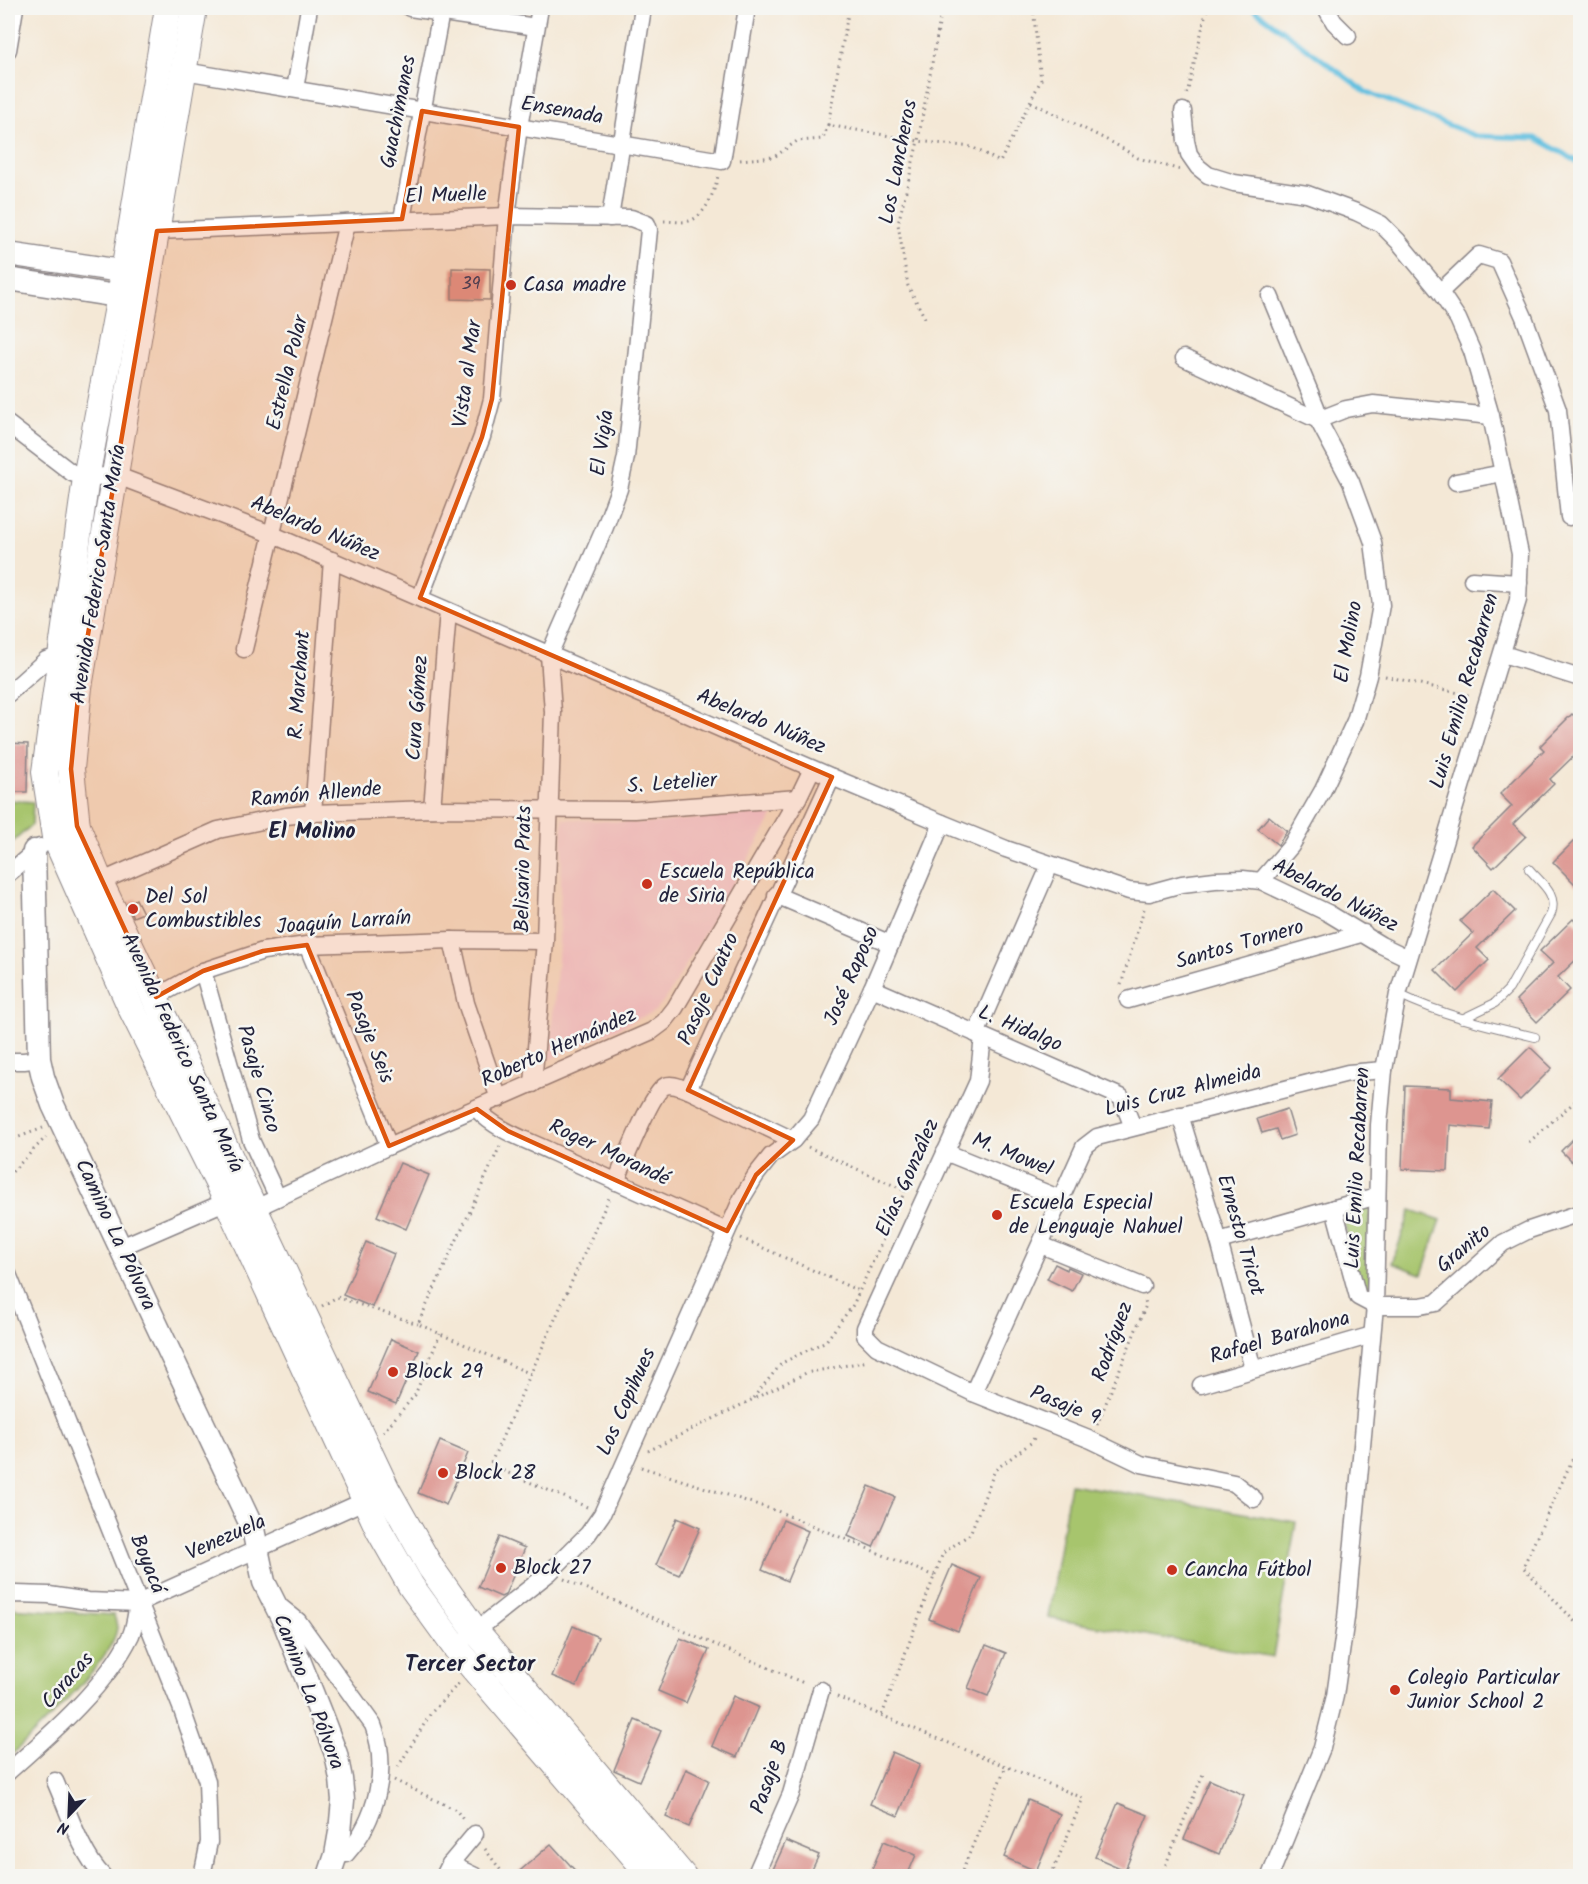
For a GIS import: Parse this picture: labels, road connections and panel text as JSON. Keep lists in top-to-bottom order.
{
  "streets": {
    "main road": ["Avenida Federico Santa María"],
    "street": [
      "Ensenada",
      "Guachimanes",
      "El Muelle",
      "Estrella Polar",
      "Vista al Mar",
      "El Vigía",
      "Abelardo Núñez",
      "El Molino",
      "R. Marchant",
      "Luis Emilio Recabarren",
      "Cura Gómez",
      "S. Letelier",
      "Ramón Allende",
      "Belisario Prats",
      "Joaquín Larraín",
      "Santos Tornero",
      "José Raposo",
      "Pasaje Cuatro",
      "L. Hidalgo",
      "Pasaje Seis",
      "Roberto Hernández",
      "Pasaje Cinco",
      "Luis Cruz Almeida",
      "Roger Morandé",
      "M. Mowel",
      "Elías González",
      "Camino La Pólvora",
      "Ernesto Tricot",
      "Granito",
      "Rafael Barahona",
      "Los Copihues",
      "Pasaje 9",
      "Venezuela",
      "Boyacá",
      "Caracas",
      "Pasaje B"
    ],
    "path": ["Los Lancheros", "Rodríguez"]
  },
  "crossings": [
    ["Ensenada", "Guachimanes"],
    ["Ensenada", "Vista al Mar"],
    ["Ensenada", "Avenida Federico Santa María"],
    ["Guachimanes", "El Muelle"],
    ["El Muelle", "Estrella Polar"],
    ["El Muelle", "Vista al Mar"],
    ["El Muelle", "El Vigía"],
    ["El Muelle", "Avenida Federico Santa María"],
    ["Estrella Polar", "Abelardo Núñez"],
    ["Vista al Mar", "Abelardo Núñez"],
    ["El Vigía", "Abelardo Núñez"],
    ["El Vigía", "Belisario Prats"],
    ["Abelardo Núñez", "Avenida Federico Santa María"],
    ["Abelardo Núñez", "El Molino"],
    ["Abelardo Núñez", "R. Marchant"],
    ["Abelardo Núñez", "Luis Emilio Recabarren"],
    ["Abelardo Núñez", "Cura Gómez"],
    ["Abelardo Núñez", "Belisario Prats"],
    ["Abelardo Núñez", "Santos Tornero"],
    ["Abelardo Núñez", "José Raposo"],
    ["Abelardo Núñez", "Pasaje Cuatro"],
    ["Abelardo Núñez", "Roberto Hernández"],
    ["Abelardo Núñez", "Elías González"],
    ["Avenida Federico Santa María", "Ramón Allende"],
    ["Avenida Federico Santa María", "Joaquín Larraín"],
    ["Avenida Federico Santa María", "Roberto Hernández"],
    ["Avenida Federico Santa María", "Pasaje Cinco"],
    ["Avenida Federico Santa María", "Los Copihues"],
    ["Avenida Federico Santa María", "Venezuela"],
    ["R. Marchant", "Ramón Allende"],
    ["Luis Emilio Recabarren", "Luis Cruz Almeida"],
    ["Luis Emilio Recabarren", "Granito"],
    ["Luis Emilio Recabarren", "Rafael Barahona"],
    ["Cura Gómez", "Ramón Allende"],
    ["S. Letelier", "Ramón Allende"],
    ["S. Letelier", "Belisario Prats"],
    ["S. Letelier", "Roberto Hernández"],
    ["Ramón Allende", "Belisario Prats"],
    ["Belisario Prats", "Joaquín Larraín"],
    ["Belisario Prats", "Roberto Hernández"],
    ["Joaquín Larraín", "Pasaje Seis"],
    ["Joaquín Larraín", "Pasaje Cinco"],
    ["José Raposo", "L. Hidalgo"],
    ["José Raposo", "Los Copihues"],
    ["L. Hidalgo", "Luis Cruz Almeida"],
    ["L. Hidalgo", "Elías González"],
    ["Pasaje Seis", "Roberto Hernández"],
    ["Roberto Hernández", "Pasaje Cinco"],
    ["Roberto Hernández", "Roger Morandé"],
    ["Roberto Hernández", "Camino La Pólvora"],
    ["Luis Cruz Almeida", "M. Mowel"],
    ["Luis Cruz Almeida", "Ernesto Tricot"],
    ["Luis Cruz Almeida", "Pasaje 9"],
    ["Roger Morandé", "Los Copihues"],
    ["M. Mowel", "Elías González"],
    ["Elías González", "Pasaje 9"],
    ["Camino La Pólvora", "Venezuela"],
    ["Ernesto Tricot", "Rafael Barahona"],
    ["Rodríguez", "Pasaje 9"],
    ["Venezuela", "Boyacá"],
    ["Venezuela", "Caracas"],
    ["Boyacá", "Caracas"]
  ],
  "districts": ["El Molino", "Tercer Sector"],
  "places": [
    "Casa madre",
    "Escuela República de Siria",
    "Del Sol Combustibles",
    "Escuela Especial de Lenguaje Nahuel",
    "Block 29",
    "Block 28",
    "Block 27",
    "Cancha Fútbol",
    "Colegio Particular Junior School 2"
  ],
  "house_numbers": ["39"],
  "north": "bottom left"
}
